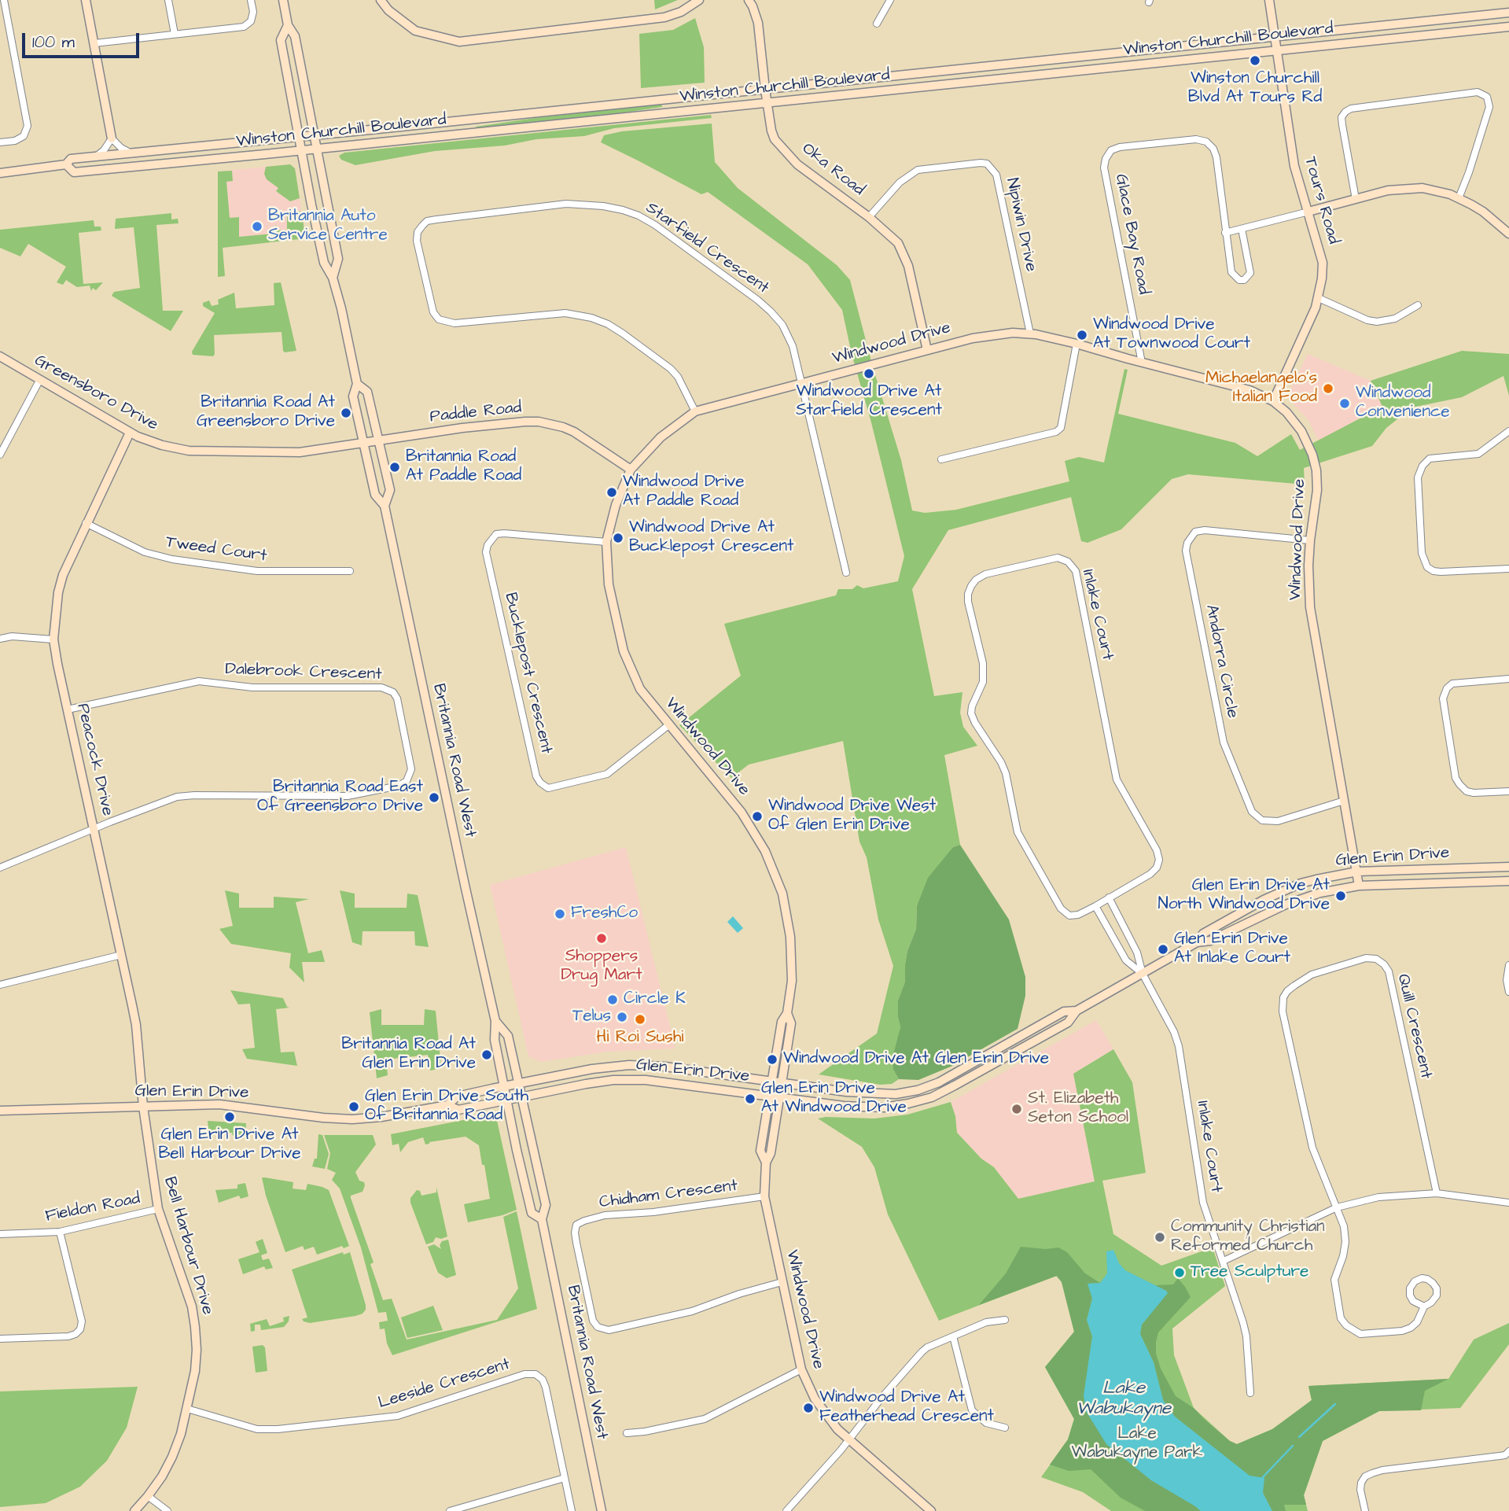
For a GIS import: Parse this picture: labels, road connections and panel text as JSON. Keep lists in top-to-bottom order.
{
  "streets": {
    "street": [
      "Winston Churchill Boulevard",
      "Oka Road",
      "Tours Road",
      "Nipiwin Drive",
      "Glace Bay Road",
      "Starfield Crescent",
      "Windwood Drive",
      "Greensboro Drive",
      "Paddle Road",
      "Tweed Court",
      "Inlake Court",
      "Andorra Circle",
      "Dalebrook Crescent",
      "Bucklepost Crescent",
      "Peacock Drive",
      "Britannia Road West",
      "Glen Erin Drive",
      "Quill Crescent",
      "Chidham Crescent",
      "Fieldon Road",
      "Bell Harbour Drive",
      "Leeside Crescent"
    ]
  },
  "crossings": [
    ["Winston Churchill Boulevard", "Oka Road"],
    ["Winston Churchill Boulevard", "Tours Road"],
    ["Winston Churchill Boulevard", "Britannia Road West"],
    ["Oka Road", "Nipiwin Drive"],
    ["Oka Road", "Windwood Drive"],
    ["Tours Road", "Windwood Drive"],
    ["Nipiwin Drive", "Windwood Drive"],
    ["Glace Bay Road", "Windwood Drive"],
    ["Starfield Crescent", "Windwood Drive"],
    ["Windwood Drive", "Paddle Road"],
    ["Windwood Drive", "Andorra Circle"],
    ["Windwood Drive", "Bucklepost Crescent"],
    ["Windwood Drive", "Glen Erin Drive"],
    ["Windwood Drive", "Chidham Crescent"],
    ["Greensboro Drive", "Paddle Road"],
    ["Greensboro Drive", "Peacock Drive"],
    ["Greensboro Drive", "Britannia Road West"],
    ["Paddle Road", "Britannia Road West"],
    ["Tweed Court", "Peacock Drive"],
    ["Inlake Court", "Glen Erin Drive"],
    ["Dalebrook Crescent", "Peacock Drive"],
    ["Peacock Drive", "Glen Erin Drive"],
    ["Peacock Drive", "Bell Harbour Drive"],
    ["Britannia Road West", "Glen Erin Drive"],
    ["Glen Erin Drive", "Bell Harbour Drive"],
    ["Fieldon Road", "Bell Harbour Drive"],
    ["Bell Harbour Drive", "Leeside Crescent"]
  ],
  "water": ["Lake Wabukayne"],
  "parks": ["Lake Wabukayne Park"],
  "places": [
    "Winston Churchill Blvd At Tours Rd",
    "Britannia Auto Service Centre",
    "Windwood Drive At Townwood Court",
    "Windwood Drive At Starfield Crescent",
    "Michaelangelo's Italian Food",
    "Windwood Convenience",
    "Britannia Road At Greensboro Drive",
    "Britannia Road At Paddle Road",
    "Windwood Drive At Paddle Road",
    "Windwood Drive At Bucklepost Crescent",
    "Britannia Road East Of Greensboro Drive",
    "Windwood Drive West Of Glen Erin Drive",
    "Glen Erin Drive At North Windwood Drive",
    "FreshCo",
    "Shoppers Drug Mart",
    "Glen Erin Drive At Inlake Court",
    "Circle K",
    "Telus",
    "Hi Roi Sushi",
    "Britannia Road At Glen Erin Drive",
    "Windwood Drive At Glen Erin Drive",
    "Glen Erin Drive At Windwood Drive",
    "Glen Erin Drive South Of Britannia Road",
    "St. Elizabeth Seton School",
    "Glen Erin Drive At Bell Harbour Drive",
    "Community Christian Reformed Church",
    "Tree Sculpture",
    "Windwood Drive At Featherhead Crescent"
  ],
  "scale_bar": "100 m"
}
